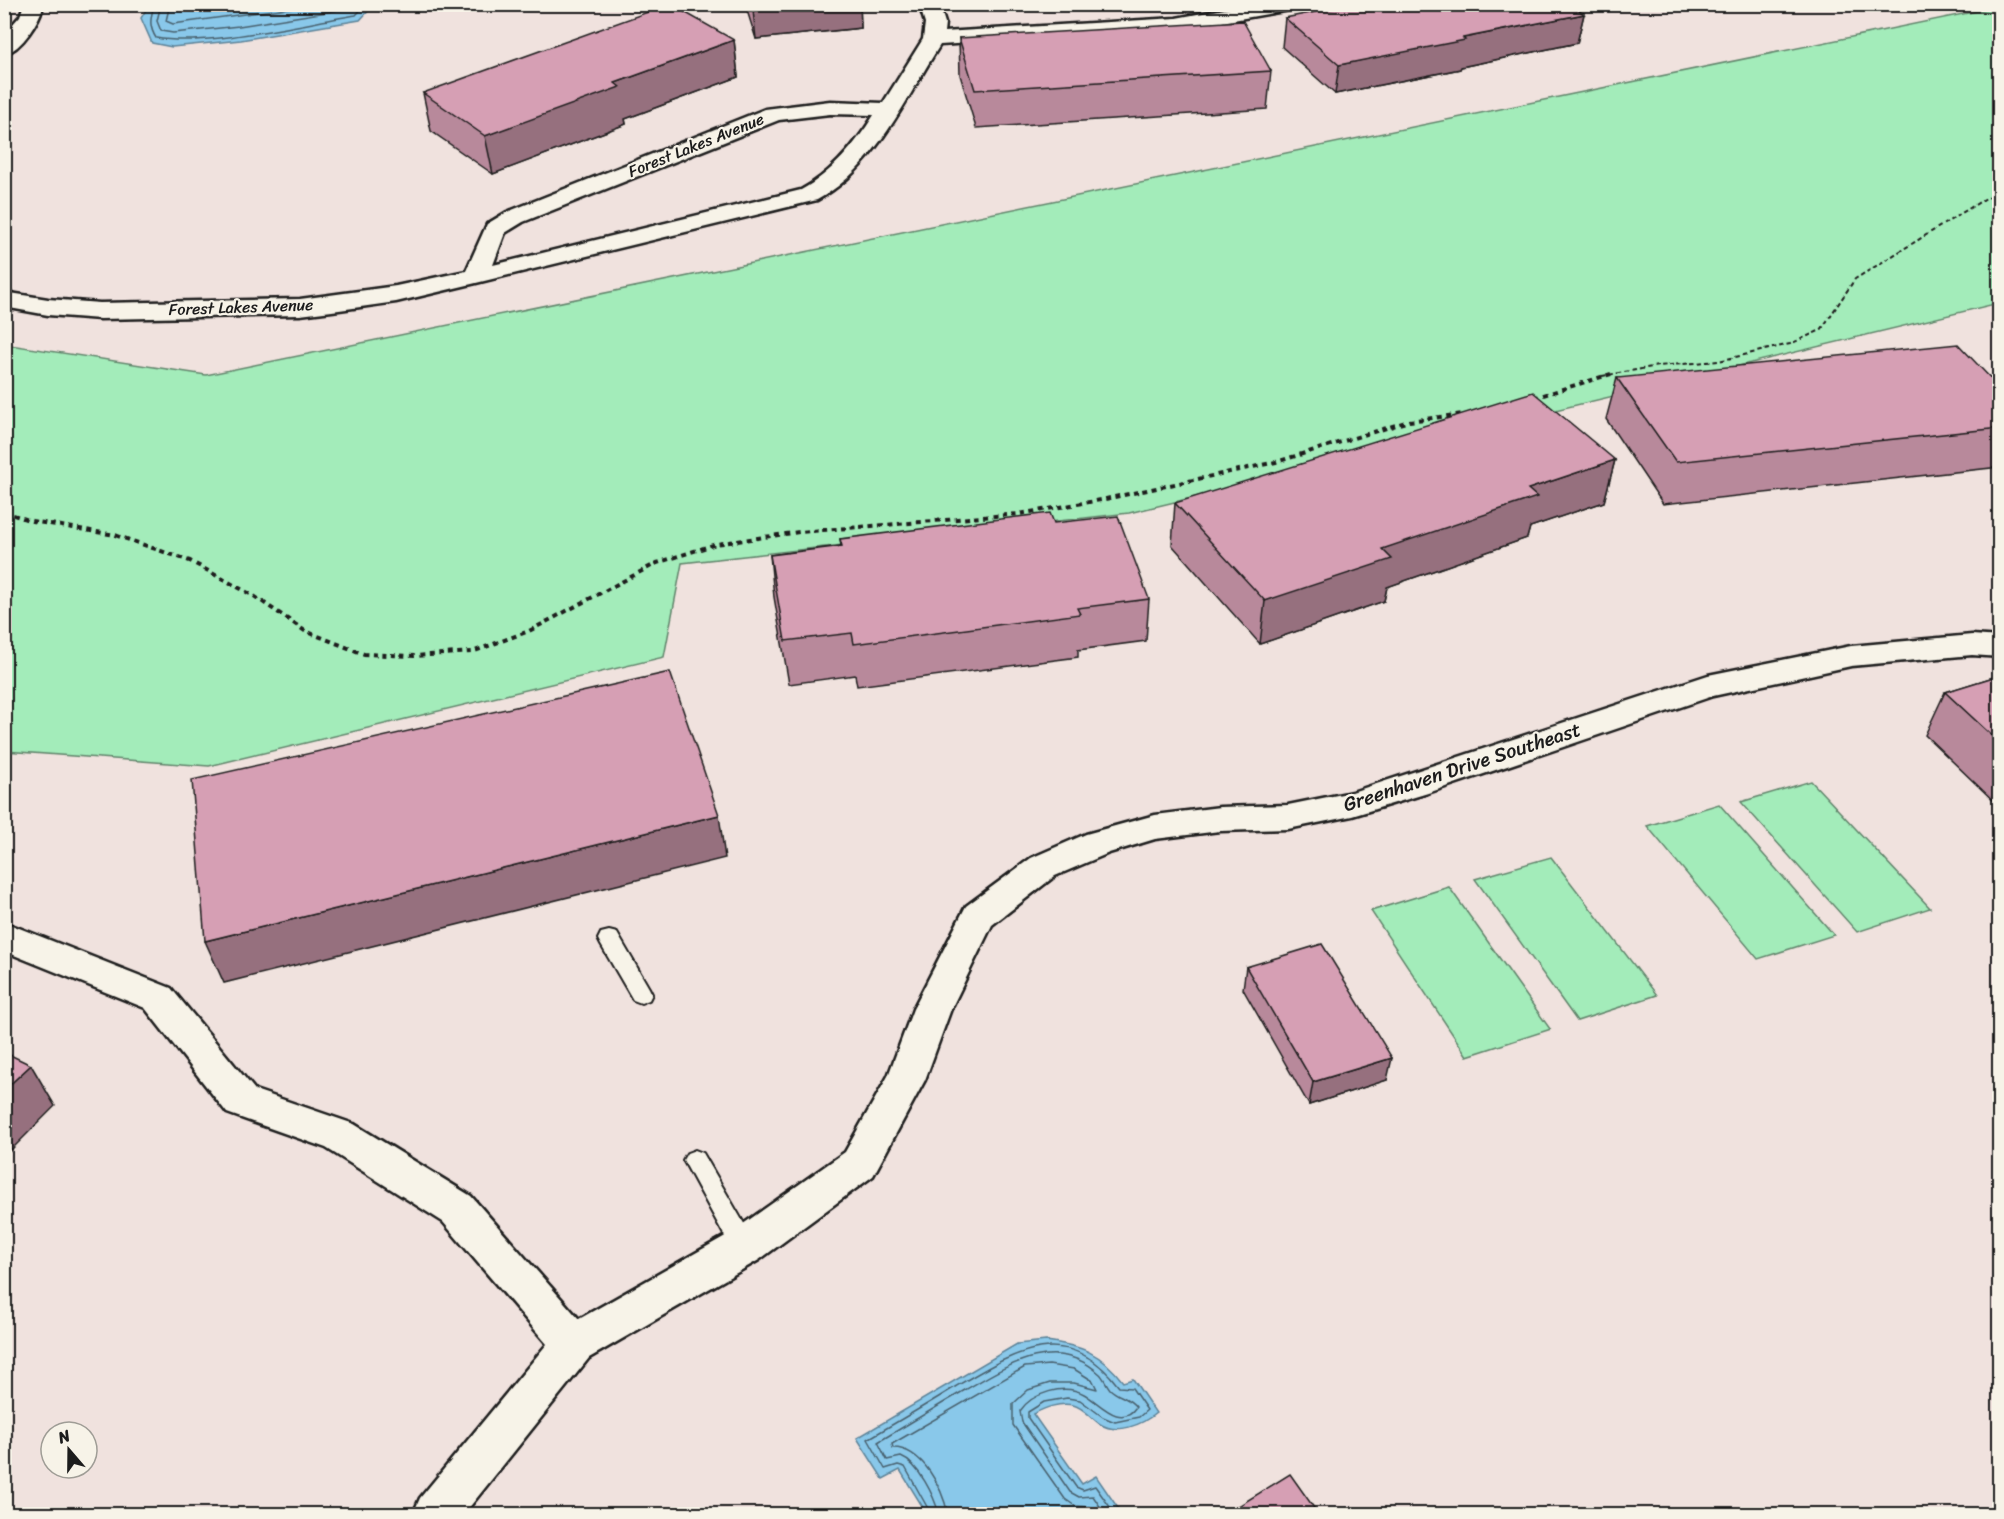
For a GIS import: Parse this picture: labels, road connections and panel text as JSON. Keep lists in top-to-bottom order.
{
  "streets": {
    "street": ["Forest Lakes Avenue", "Greenhaven Drive Southeast"]
  },
  "north": "top"
}
